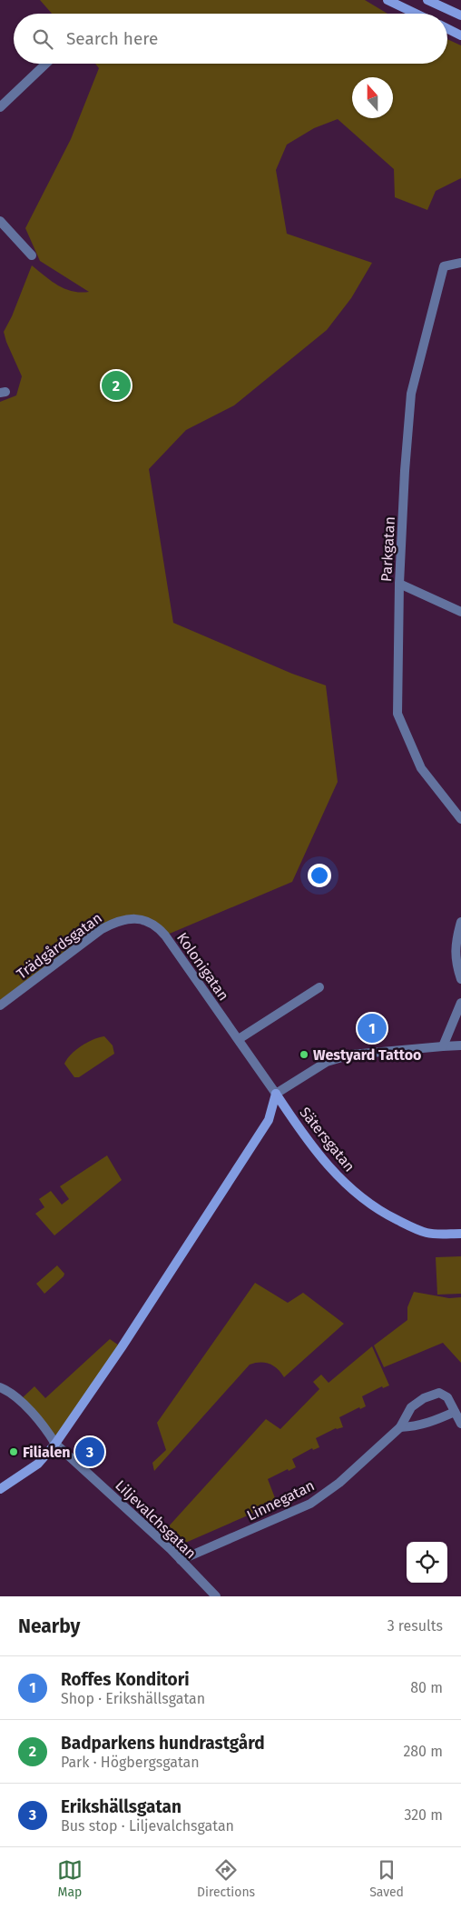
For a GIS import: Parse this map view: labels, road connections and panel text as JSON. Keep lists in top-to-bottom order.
{
  "streets": {
    "street": [
      "Parkgatan",
      "Trädgårdsgatan",
      "Kolonigatan",
      "Sätersgatan",
      "Linnegatan",
      "Liljevalchsgatan"
    ]
  },
  "crossings": [
    ["Trädgårdsgatan", "Kolonigatan"],
    ["Kolonigatan", "Sätersgatan"],
    ["Linnegatan", "Liljevalchsgatan"]
  ],
  "places": ["Westyard Tattoo", "Filialen"],
  "north": "top",
  "page": {
    "search": "Search here",
    "pins": ["2", "1", "3"],
    "heading": ["Nearby", "3 results"],
    "list": [
      {
        "mark": "1",
        "name": "Roffes Konditori",
        "note": "Shop · Erikshällsgatan",
        "value": "80 m"
      },
      {
        "mark": "2",
        "name": "Badparkens hundrastgård",
        "note": "Park · Högbergsgatan",
        "value": "280 m"
      },
      {
        "mark": "3",
        "name": "Erikshällsgatan",
        "note": "Bus stop · Liljevalchsgatan",
        "value": "320 m"
      }
    ],
    "nav": ["Map", "Directions", "Saved"]
  }
}
